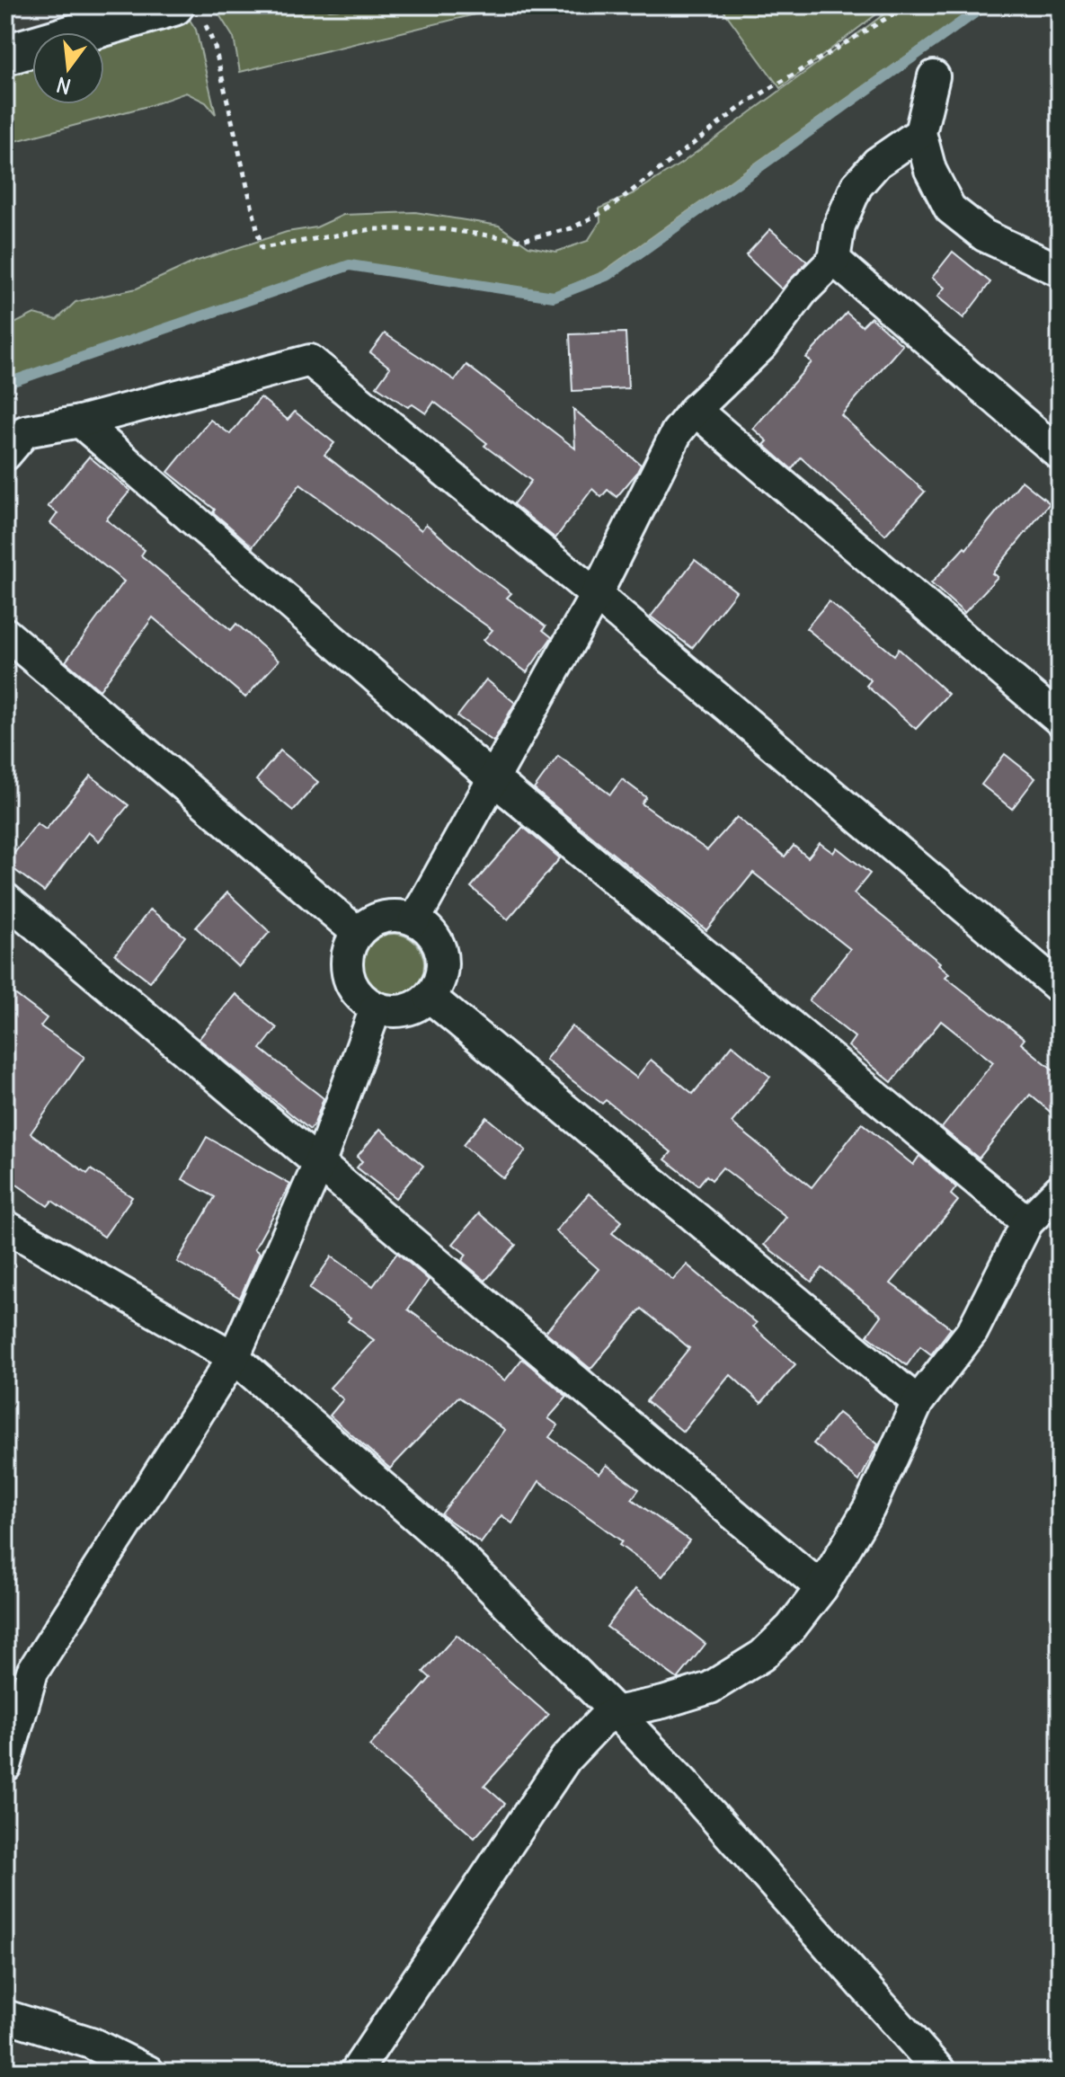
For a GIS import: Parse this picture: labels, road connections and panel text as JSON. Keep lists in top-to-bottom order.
{
  "north": "bottom"
}
